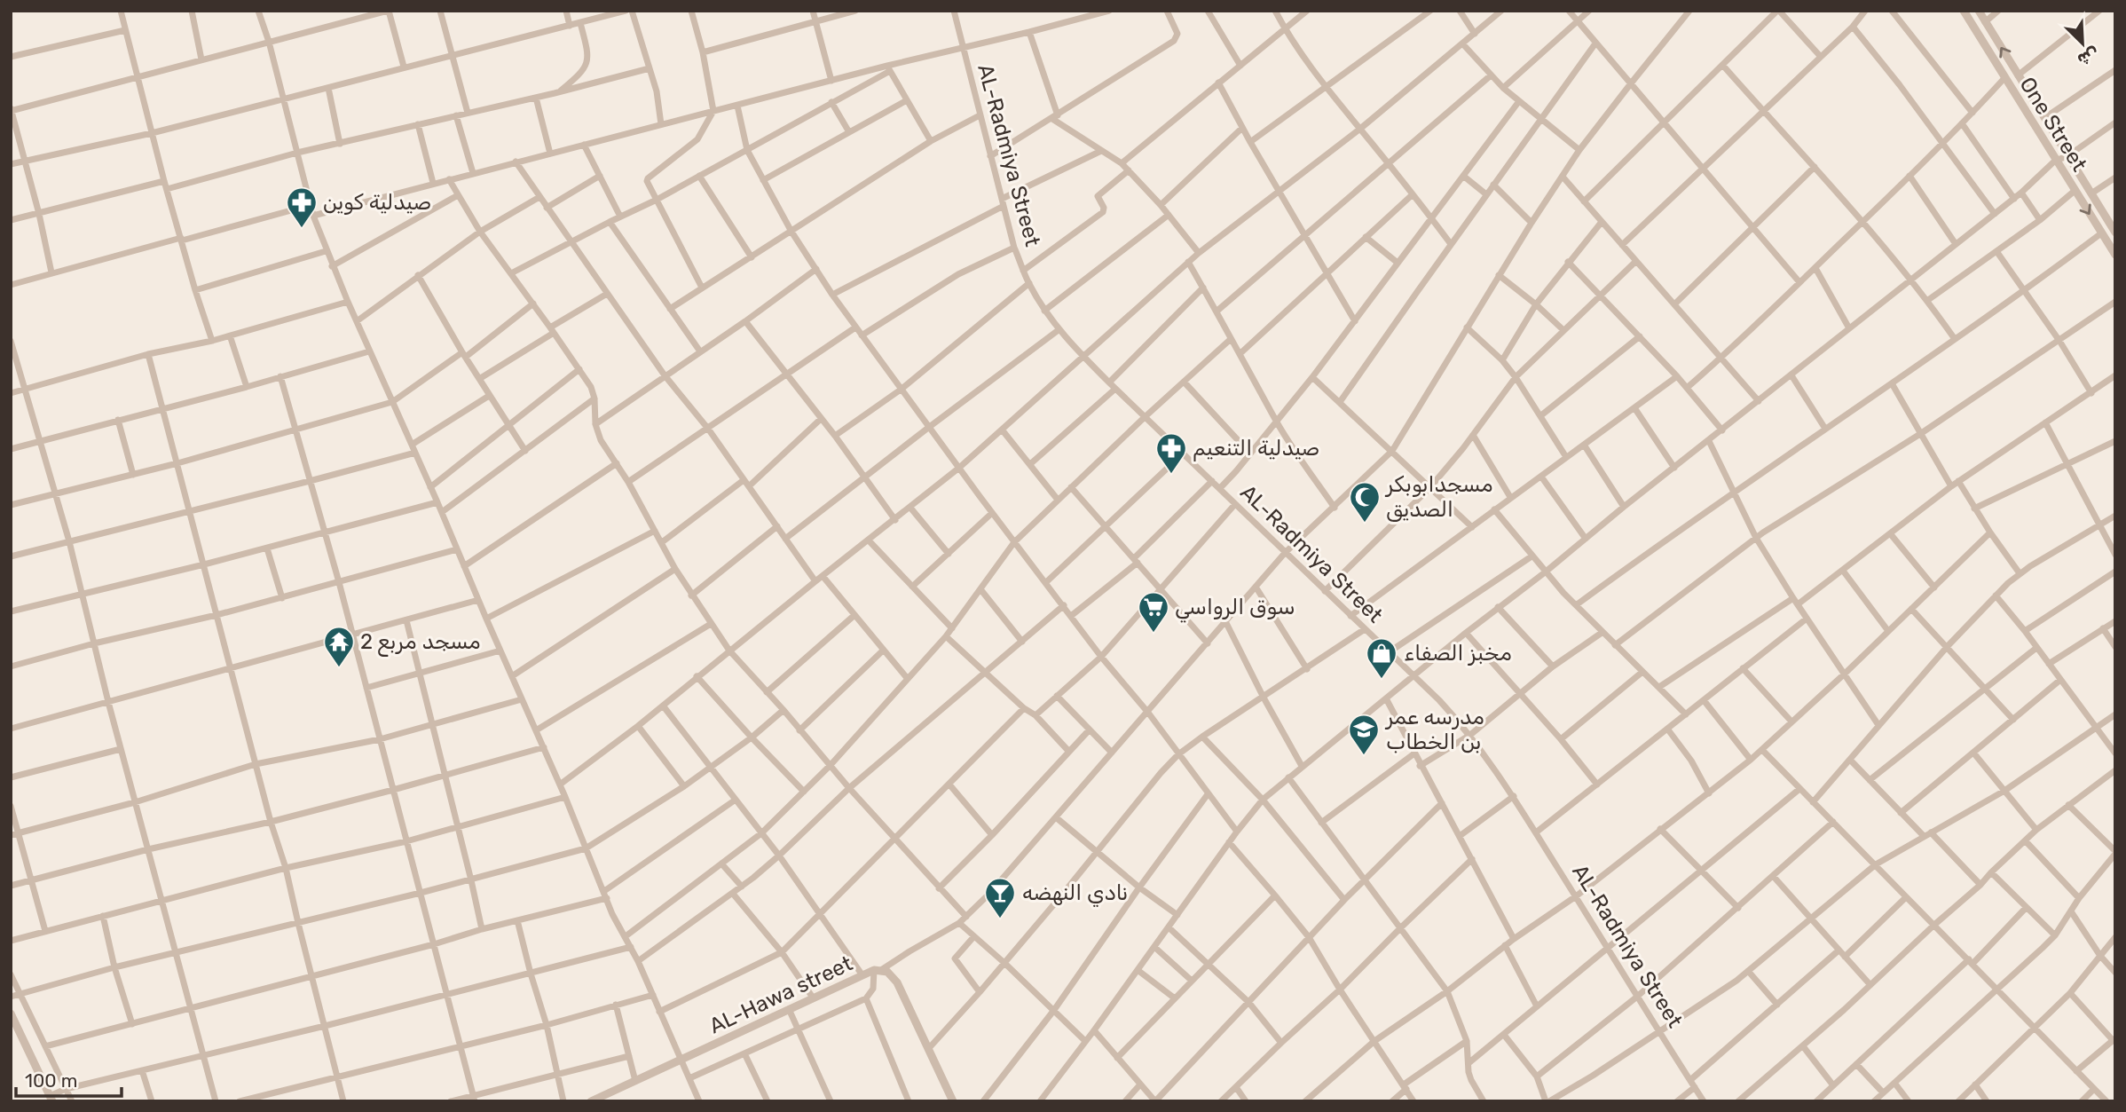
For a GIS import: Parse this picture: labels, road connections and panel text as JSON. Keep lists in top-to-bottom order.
{
  "streets": {
    "street": ["One Street", "AL-Radmiya Street", "AL-Hawa street"]
  },
  "places": {
    "pharmacy": ["صيدلية كوين", "صيدلية التنعيم"],
    "mosque": ["مسجدابوبكر الصديق"],
    "supermarket": ["سوق الرواسي"],
    "temple": ["مسجد مربع 2"],
    "shop": ["مخبز الصفاء"],
    "school or university": ["مدرسه عمر بن الخطاب"],
    "bar": ["نادي النهضه"]
  },
  "scale_bar": "100 m",
  "north": "bottom right"
}
